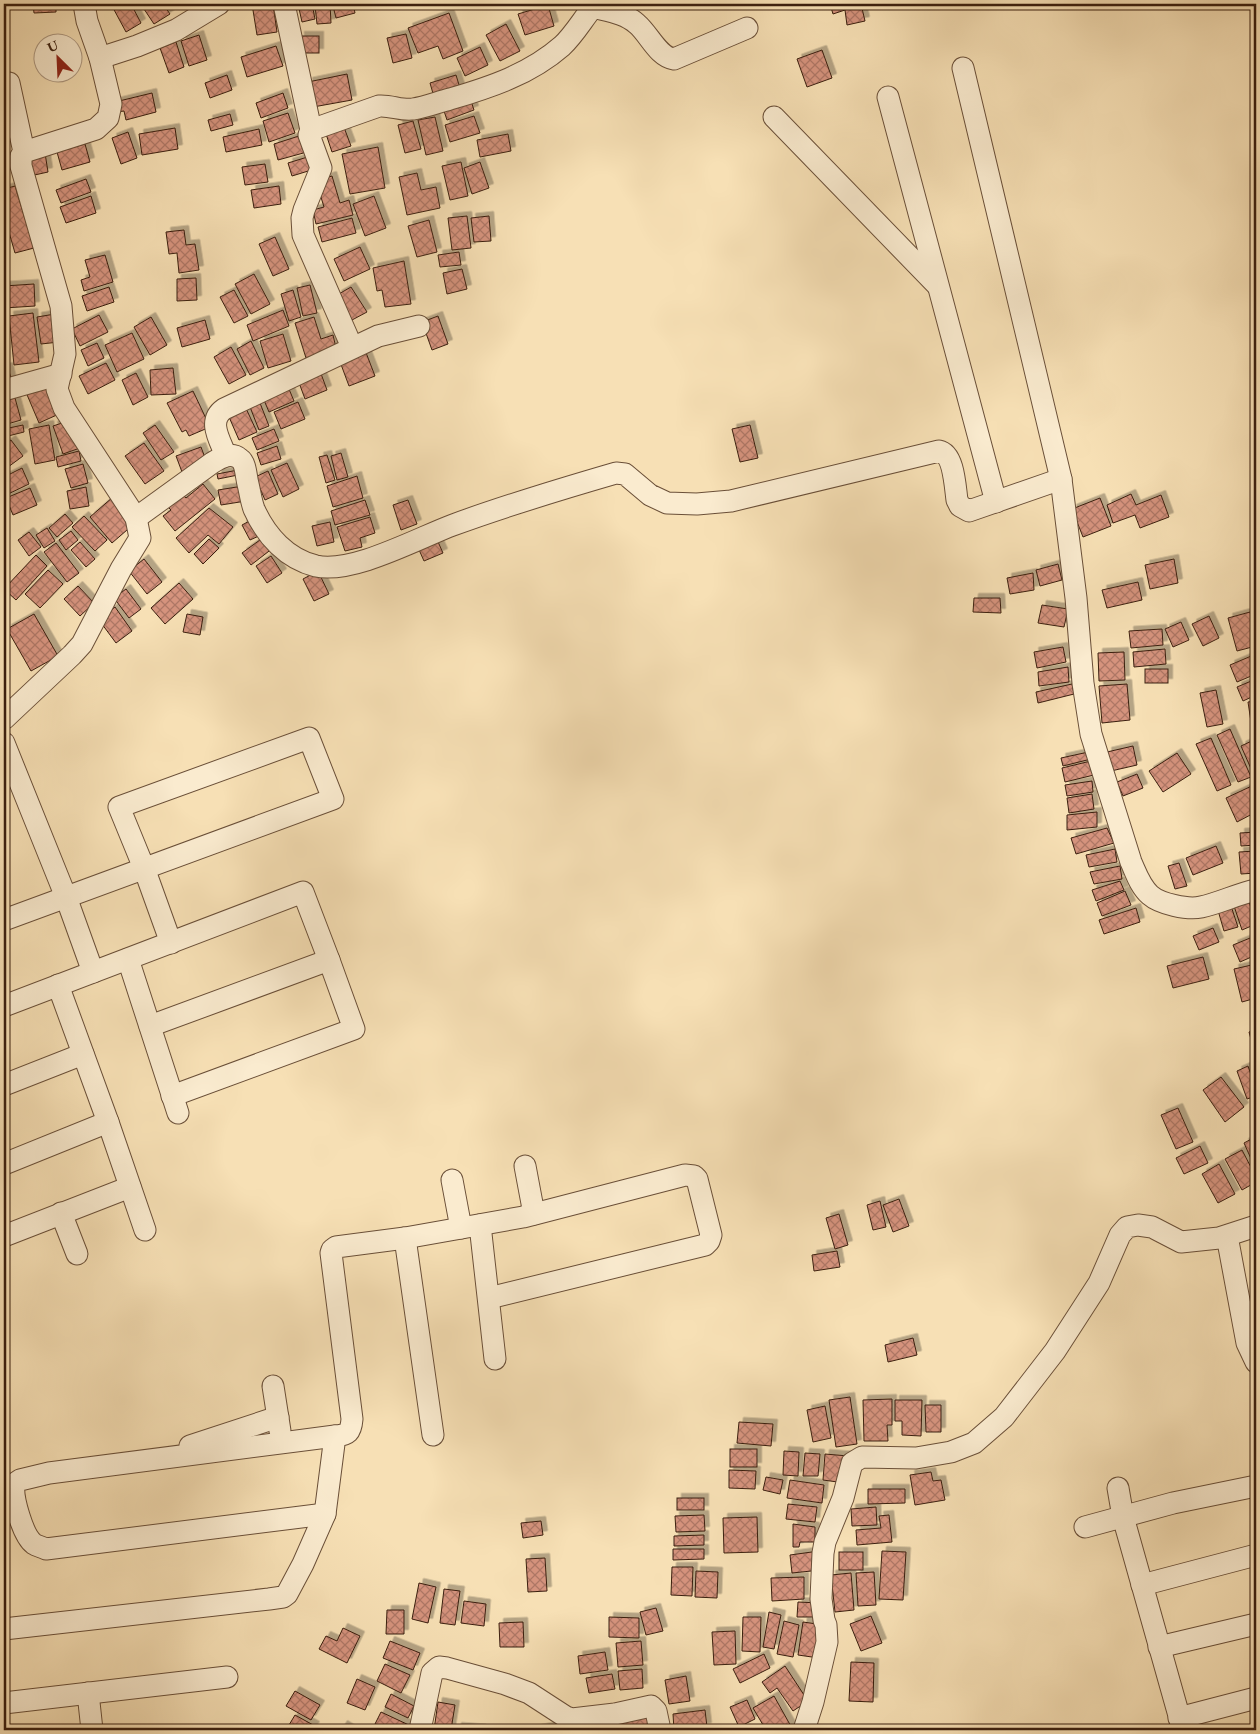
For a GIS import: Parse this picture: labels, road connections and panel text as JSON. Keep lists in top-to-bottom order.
{
  "north": "top left"
}
